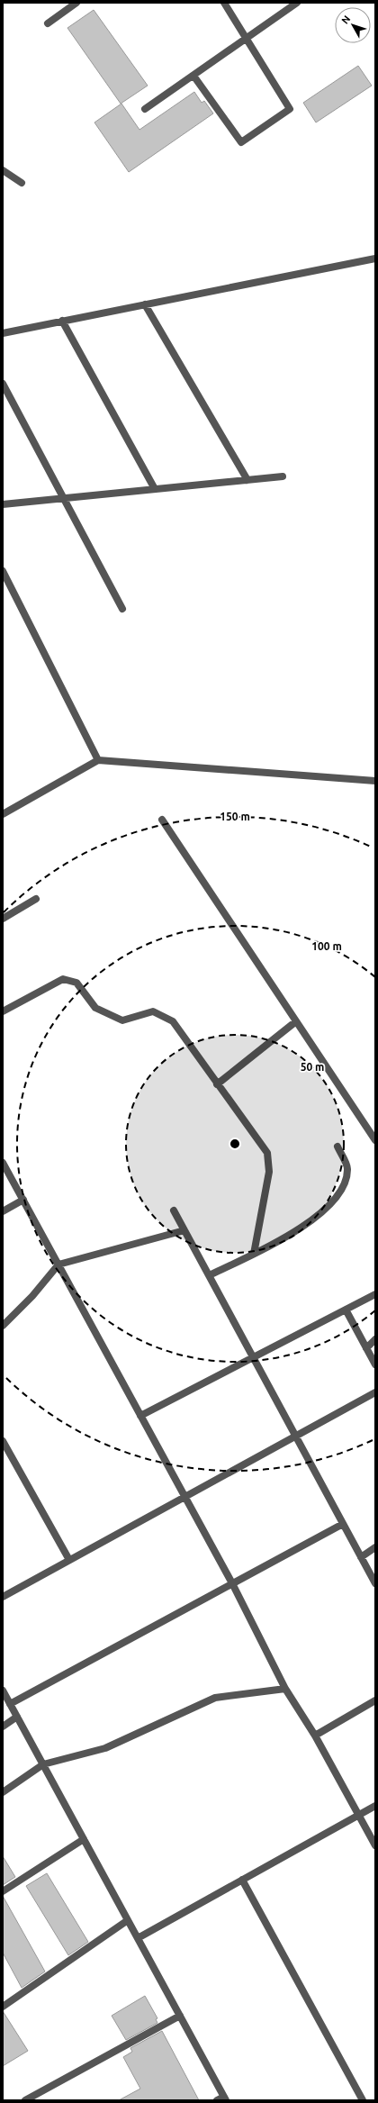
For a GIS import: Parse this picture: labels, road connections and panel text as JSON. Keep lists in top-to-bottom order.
{
  "north": "top left",
  "rings": ["150 m", "100 m", "50 m"]
}
